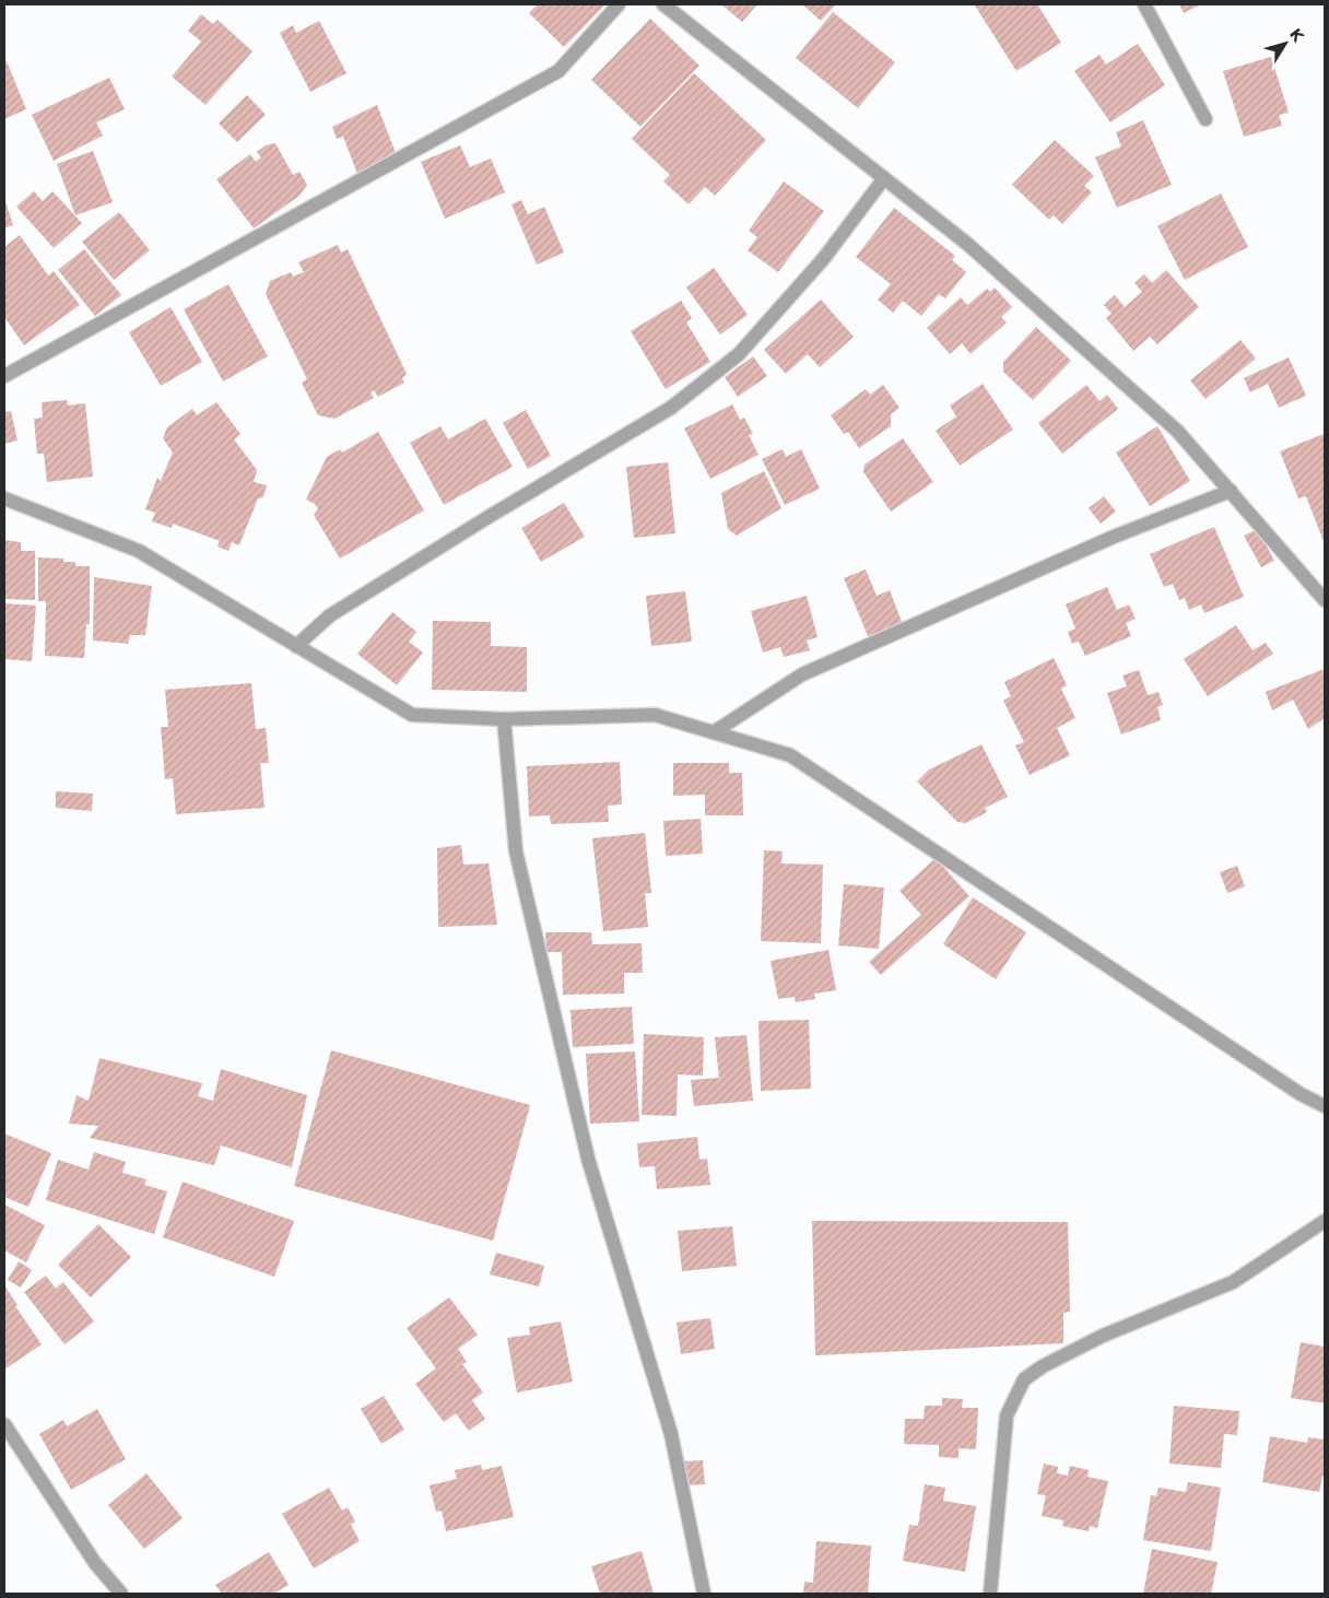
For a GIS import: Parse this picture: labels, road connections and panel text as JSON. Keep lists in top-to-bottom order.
{
  "north": "top right"
}
